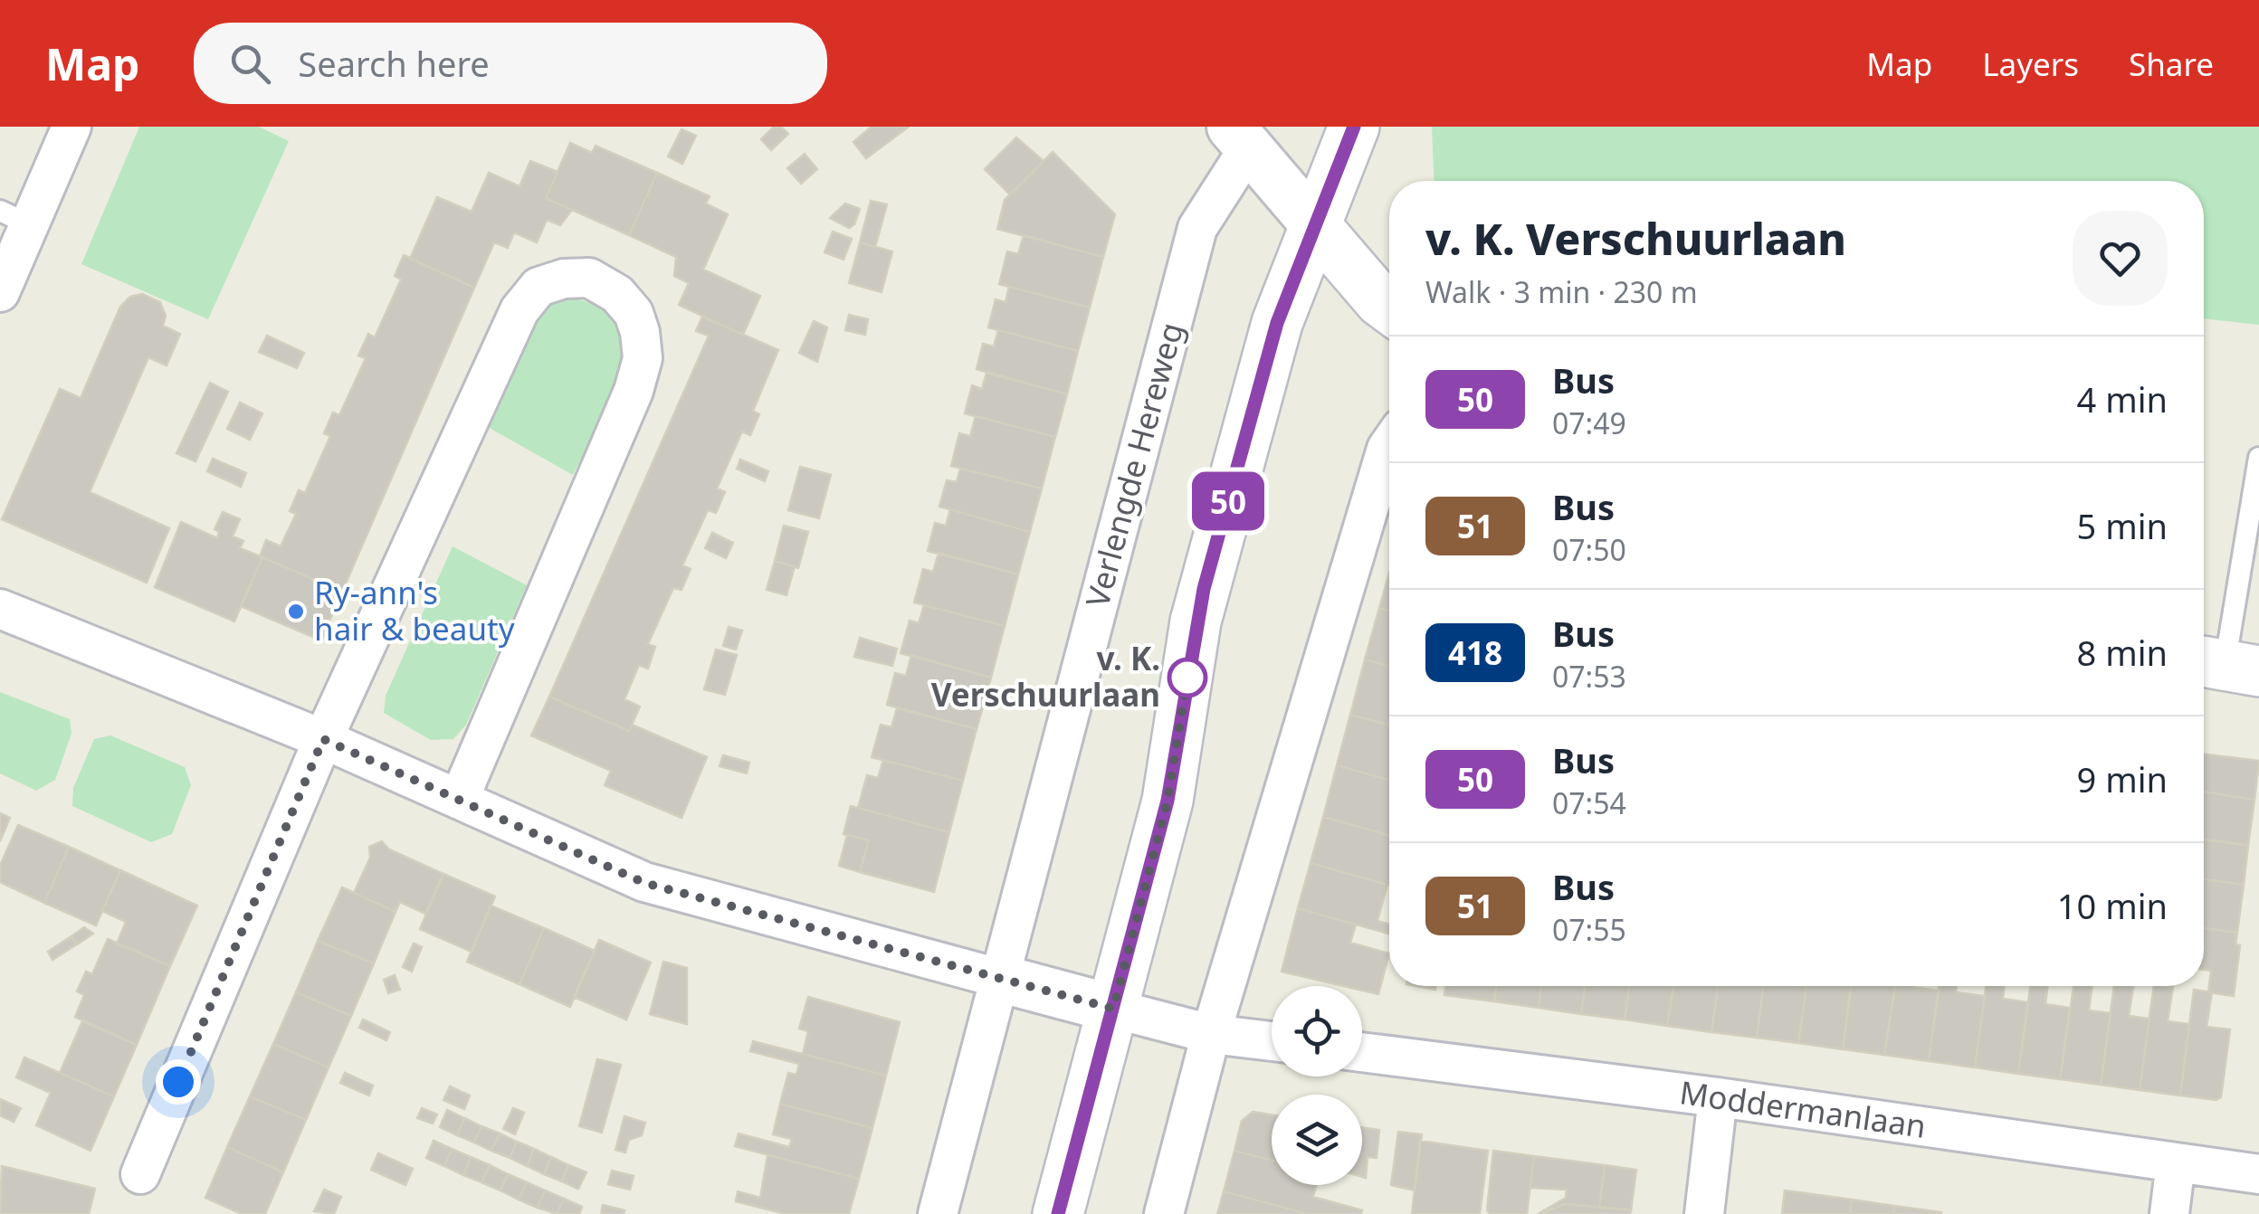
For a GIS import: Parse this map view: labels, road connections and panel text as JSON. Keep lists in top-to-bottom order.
{
  "streets": {
    "street": ["Verlengde Hereweg", "Moddermanlaan"]
  },
  "places": ["Ry-ann's hair & beauty", "v. K. Verschuurlaan"],
  "lines": ["bus line 50"],
  "page": {
    "header": "Map",
    "search": "Search here",
    "nav": ["Map", "Layers", "Share"],
    "on_map": "50",
    "heading": ["v. K. Verschuurlaan", "Walk · 3 min · 230 m"],
    "list": [
      {
        "mark": "50",
        "name": "Bus",
        "note": "07:49",
        "value": "4 min"
      },
      {
        "mark": "51",
        "name": "Bus",
        "note": "07:50",
        "value": "5 min"
      },
      {
        "mark": "418",
        "name": "Bus",
        "note": "07:53",
        "value": "8 min"
      },
      {
        "mark": "50",
        "name": "Bus",
        "note": "07:54",
        "value": "9 min"
      },
      {
        "mark": "51",
        "name": "Bus",
        "note": "07:55",
        "value": "10 min"
      }
    ]
  }
}
